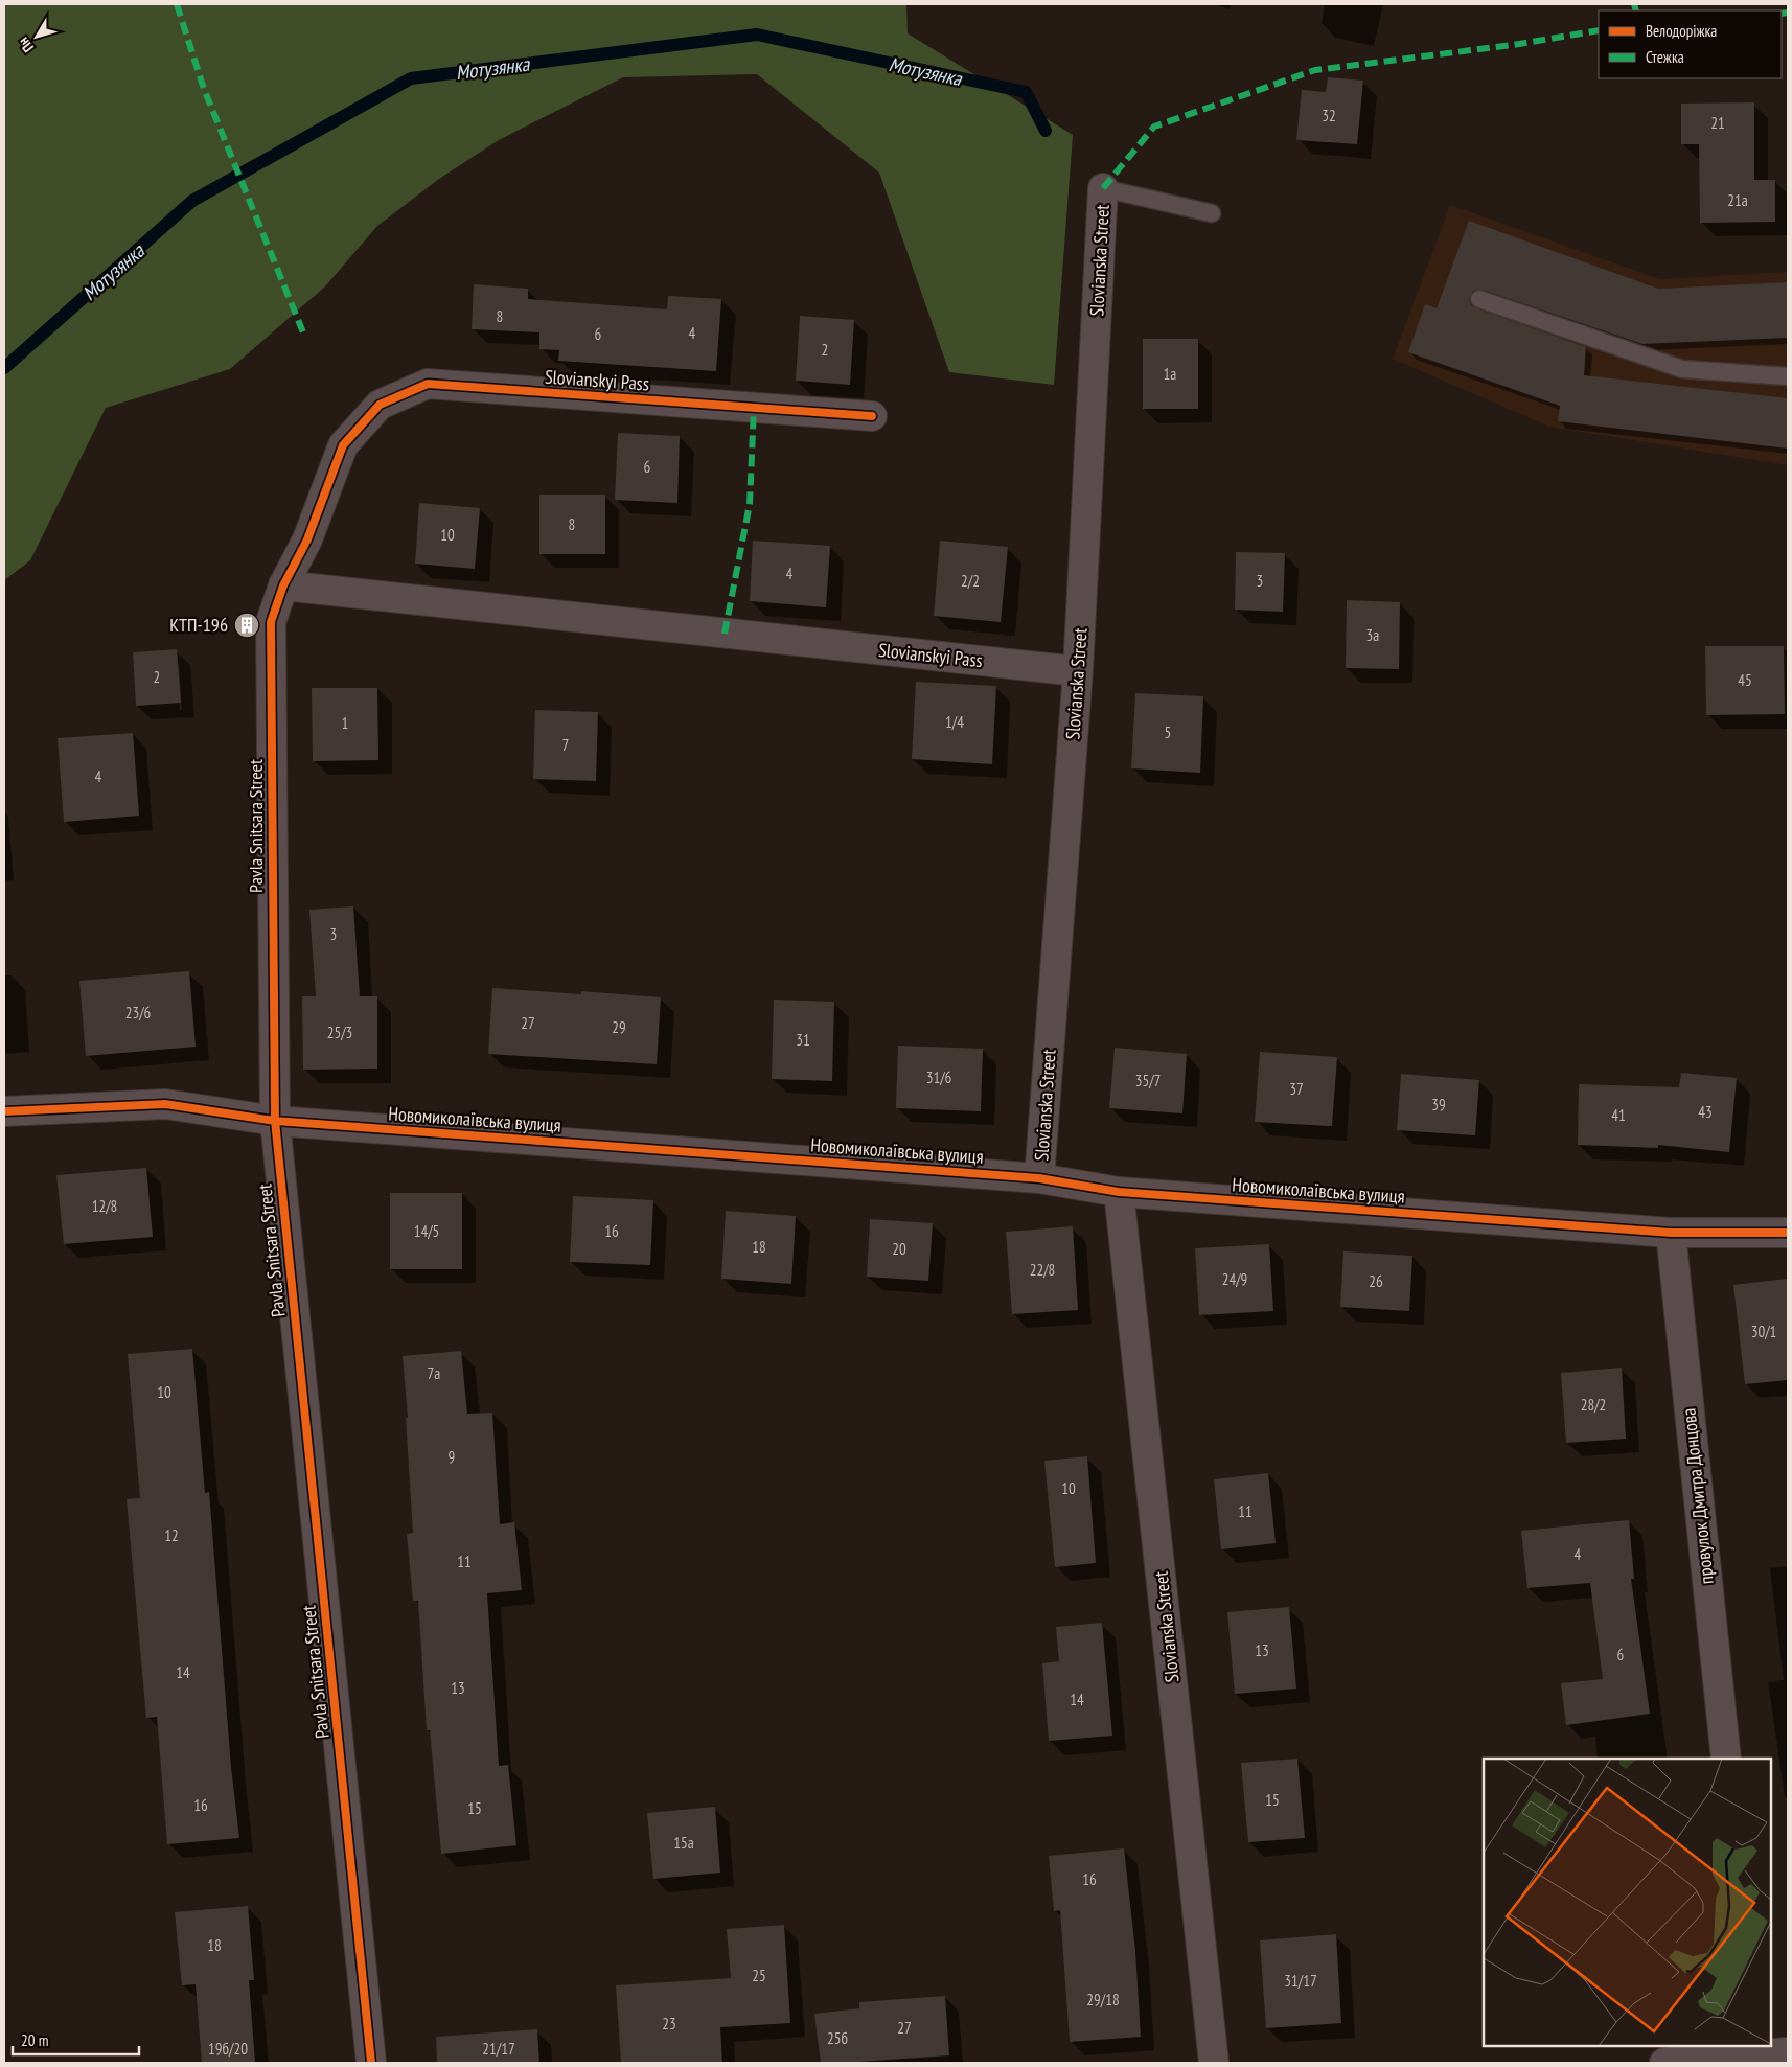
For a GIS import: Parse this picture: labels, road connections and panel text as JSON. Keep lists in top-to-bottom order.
{
  "streets": {
    "street": [
      "Slovianska Street",
      "Slovianskyi Pass",
      "Pavla Snitsara Street",
      "Новомиколаївська вулиця",
      "провулок Дмитра Донцова"
    ]
  },
  "crossings": [
    ["Slovianska Street", "Slovianskyi Pass"],
    ["Slovianska Street", "Новомиколаївська вулиця"],
    ["Slovianskyi Pass", "Pavla Snitsara Street"],
    ["Pavla Snitsara Street", "Новомиколаївська вулиця"],
    ["Новомиколаївська вулиця", "провулок Дмитра Донцова"]
  ],
  "water": ["Мотузянка"],
  "places": {
    "building": ["КТП-196"]
  },
  "house_numbers": [
    "32",
    "21",
    "21а",
    "8",
    "4",
    "6",
    "2",
    "1а",
    "6",
    "8",
    "10",
    "4",
    "2/2",
    "3",
    "3а",
    "2",
    "45",
    "1/4",
    "1",
    "5",
    "7",
    "4",
    "3",
    "23/6",
    "27",
    "29",
    "25/3",
    "31",
    "31/6",
    "35/7",
    "37",
    "39",
    "43",
    "41",
    "12/8",
    "14/5",
    "16",
    "18",
    "20",
    "22/8",
    "24/9",
    "26",
    "30/1",
    "7а",
    "10",
    "28/2",
    "9",
    "10",
    "11",
    "12",
    "4",
    "11",
    "13",
    "6",
    "14",
    "13",
    "14",
    "15",
    "16",
    "15",
    "15а",
    "16",
    "18",
    "25",
    "31/17",
    "29/18",
    "23",
    "27",
    "25б",
    "19б/20",
    "21/17"
  ],
  "legend": ["Велодоріжка", "Стежка"],
  "scale_bar": "20 m",
  "north": "bottom left"
}
